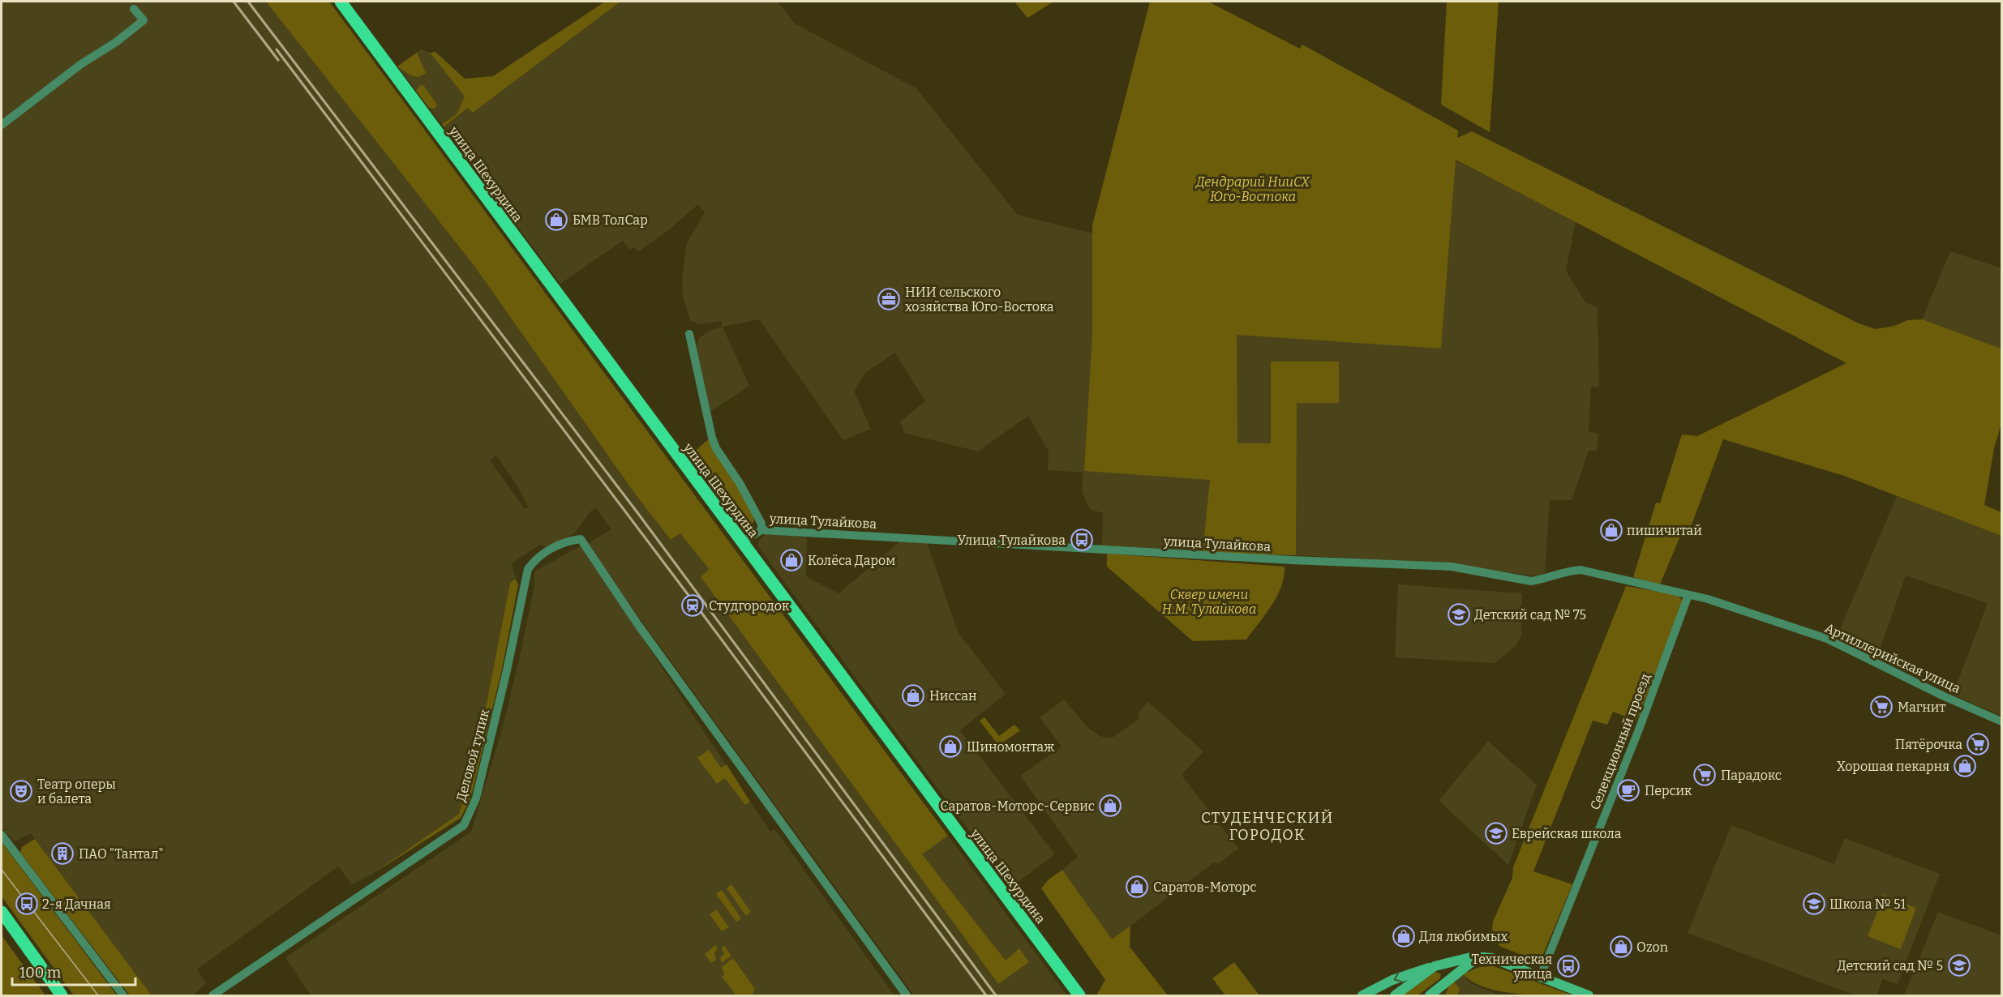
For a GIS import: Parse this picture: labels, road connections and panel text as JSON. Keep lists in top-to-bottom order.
{
  "streets": {
    "main road": ["улица Шехурдина"],
    "street": [
      "улица Тулайкова",
      "Артиллерийская улица",
      "Селекционный проезд",
      "Деловой тупик"
    ]
  },
  "crossings": [
    ["улица Шехурдина", "улица Тулайкова"],
    ["улица Тулайкова", "Артиллерийская улица"],
    ["улица Тулайкова", "Селекционный проезд"],
    ["Артиллерийская улица", "Селекционный проезд"]
  ],
  "districts": ["СТУДЕНЧЕСКИЙ ГОРОДОК"],
  "parks": ["Дендрарий НииСХ Юго-Востока", "Сквер имени Н.М. Тулайкова"],
  "places": {
    "shop": [
      "БМВ ТолСар",
      "пишичитай",
      "Колёса Даром",
      "Ниссан",
      "Шиномонтаж",
      "Хорошая пекарня",
      "Саратов-Моторс-Сервис",
      "Саратов-Моторс",
      "Для любимых",
      "Ozon"
    ],
    "office": ["НИИ сельского хозяйства Юго-Востока"],
    "bus stop": ["Улица Тулайкова", "2-я Дачная", "Техническая улица"],
    "station": ["Студгородок"],
    "school or university": [
      "Детский сад № 75",
      "Еврейская школа",
      "Школа № 51",
      "Детский сад № 5"
    ],
    "supermarket": ["Магнит", "Пятёрочка", "Парадокс"],
    "cafe": ["Персик"],
    "theatre": ["Театр оперы и балета"],
    "building": ["ПАО \"Тантал\""]
  },
  "scale_bar": "100 m"
}
